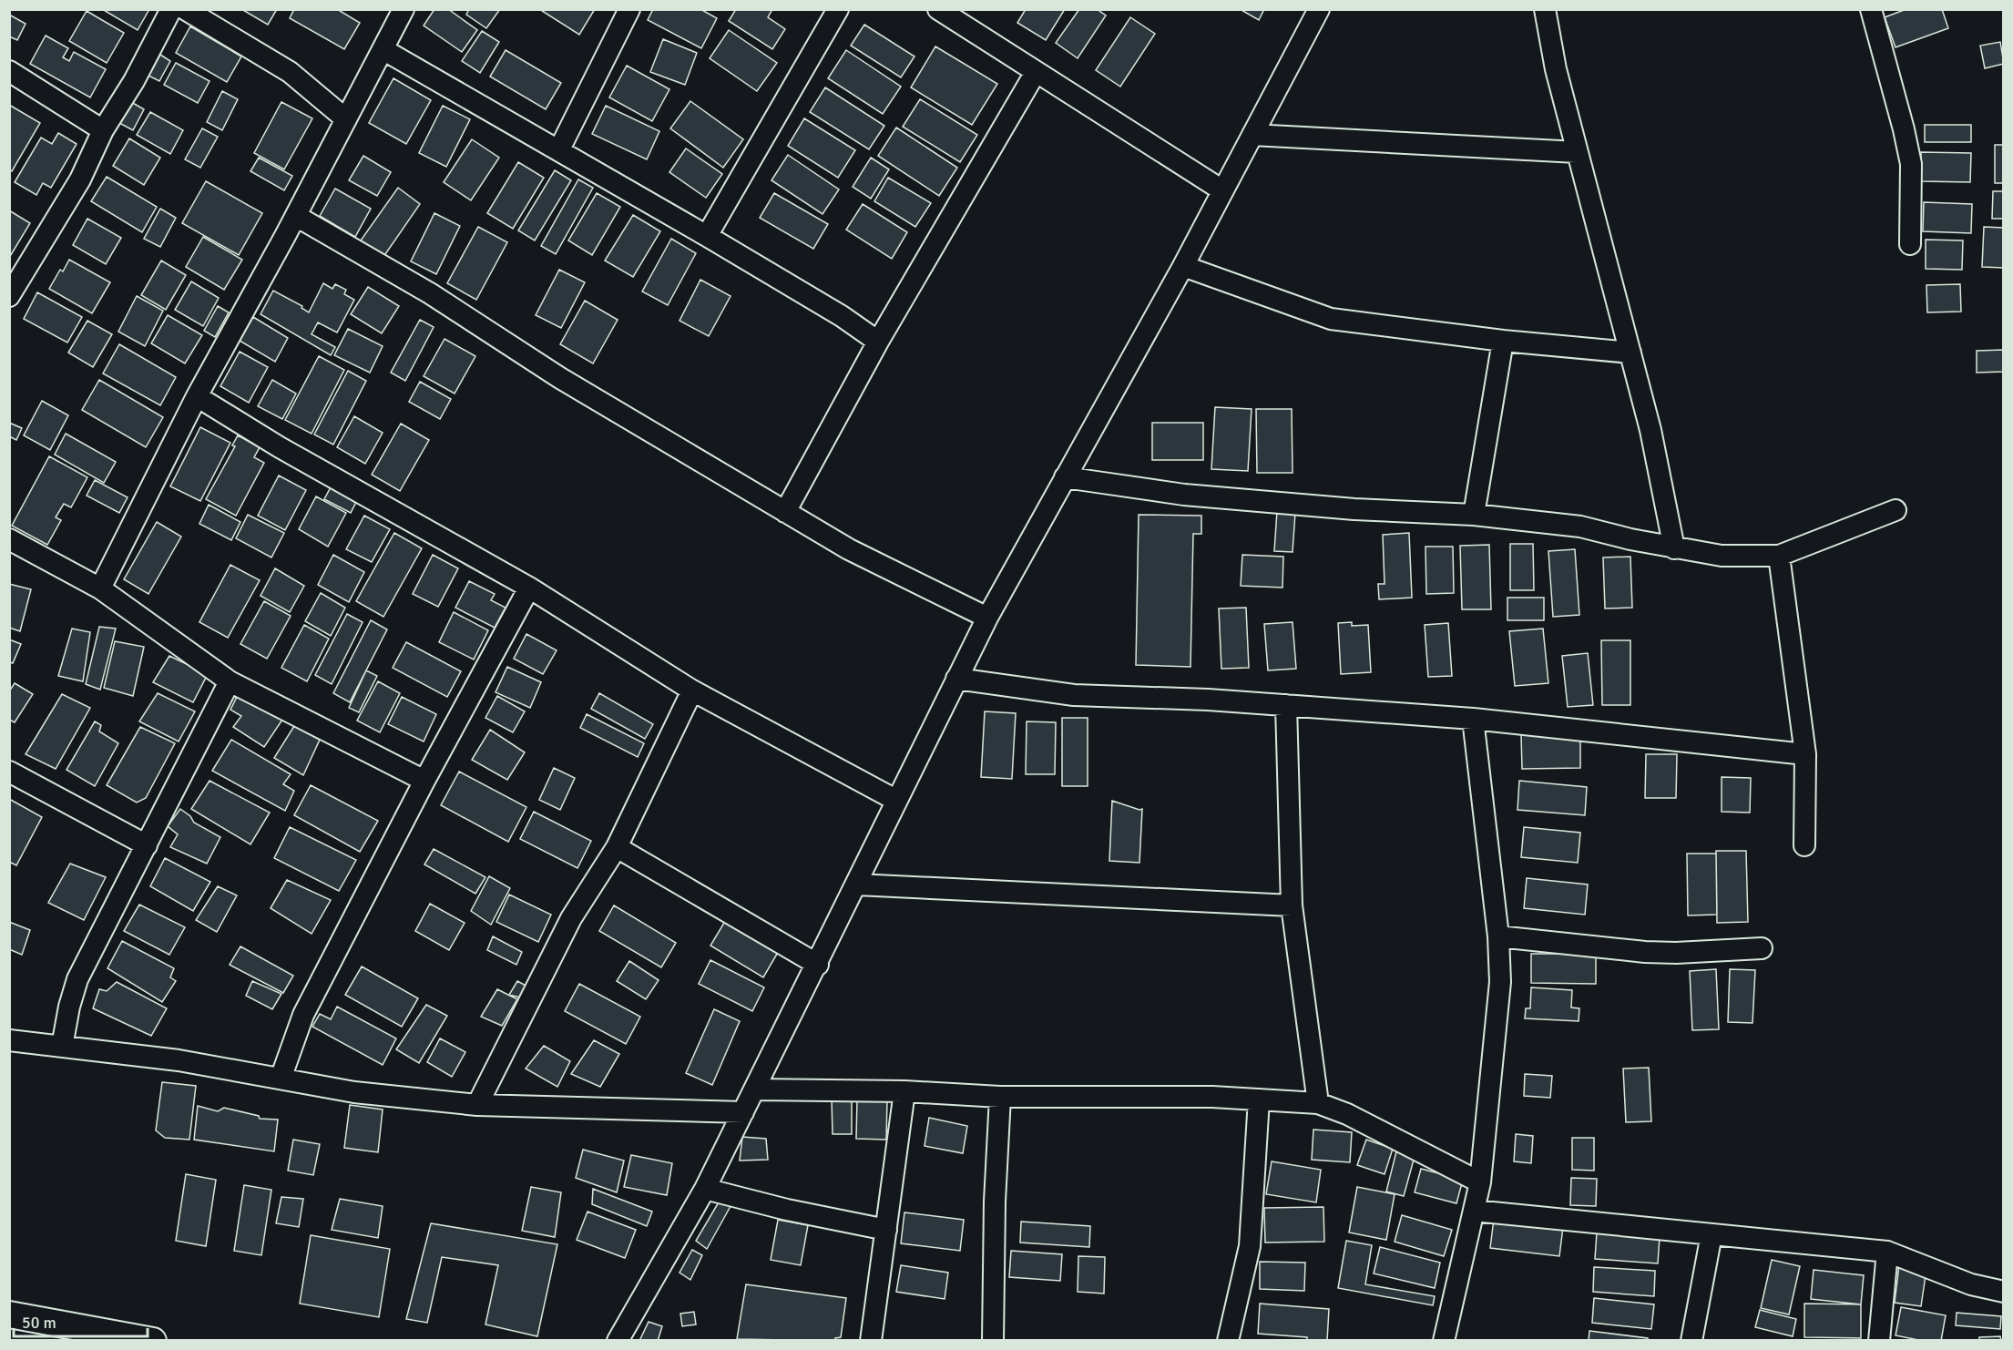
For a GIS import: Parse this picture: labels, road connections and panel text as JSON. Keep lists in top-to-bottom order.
{
  "scale_bar": "50 m"
}
